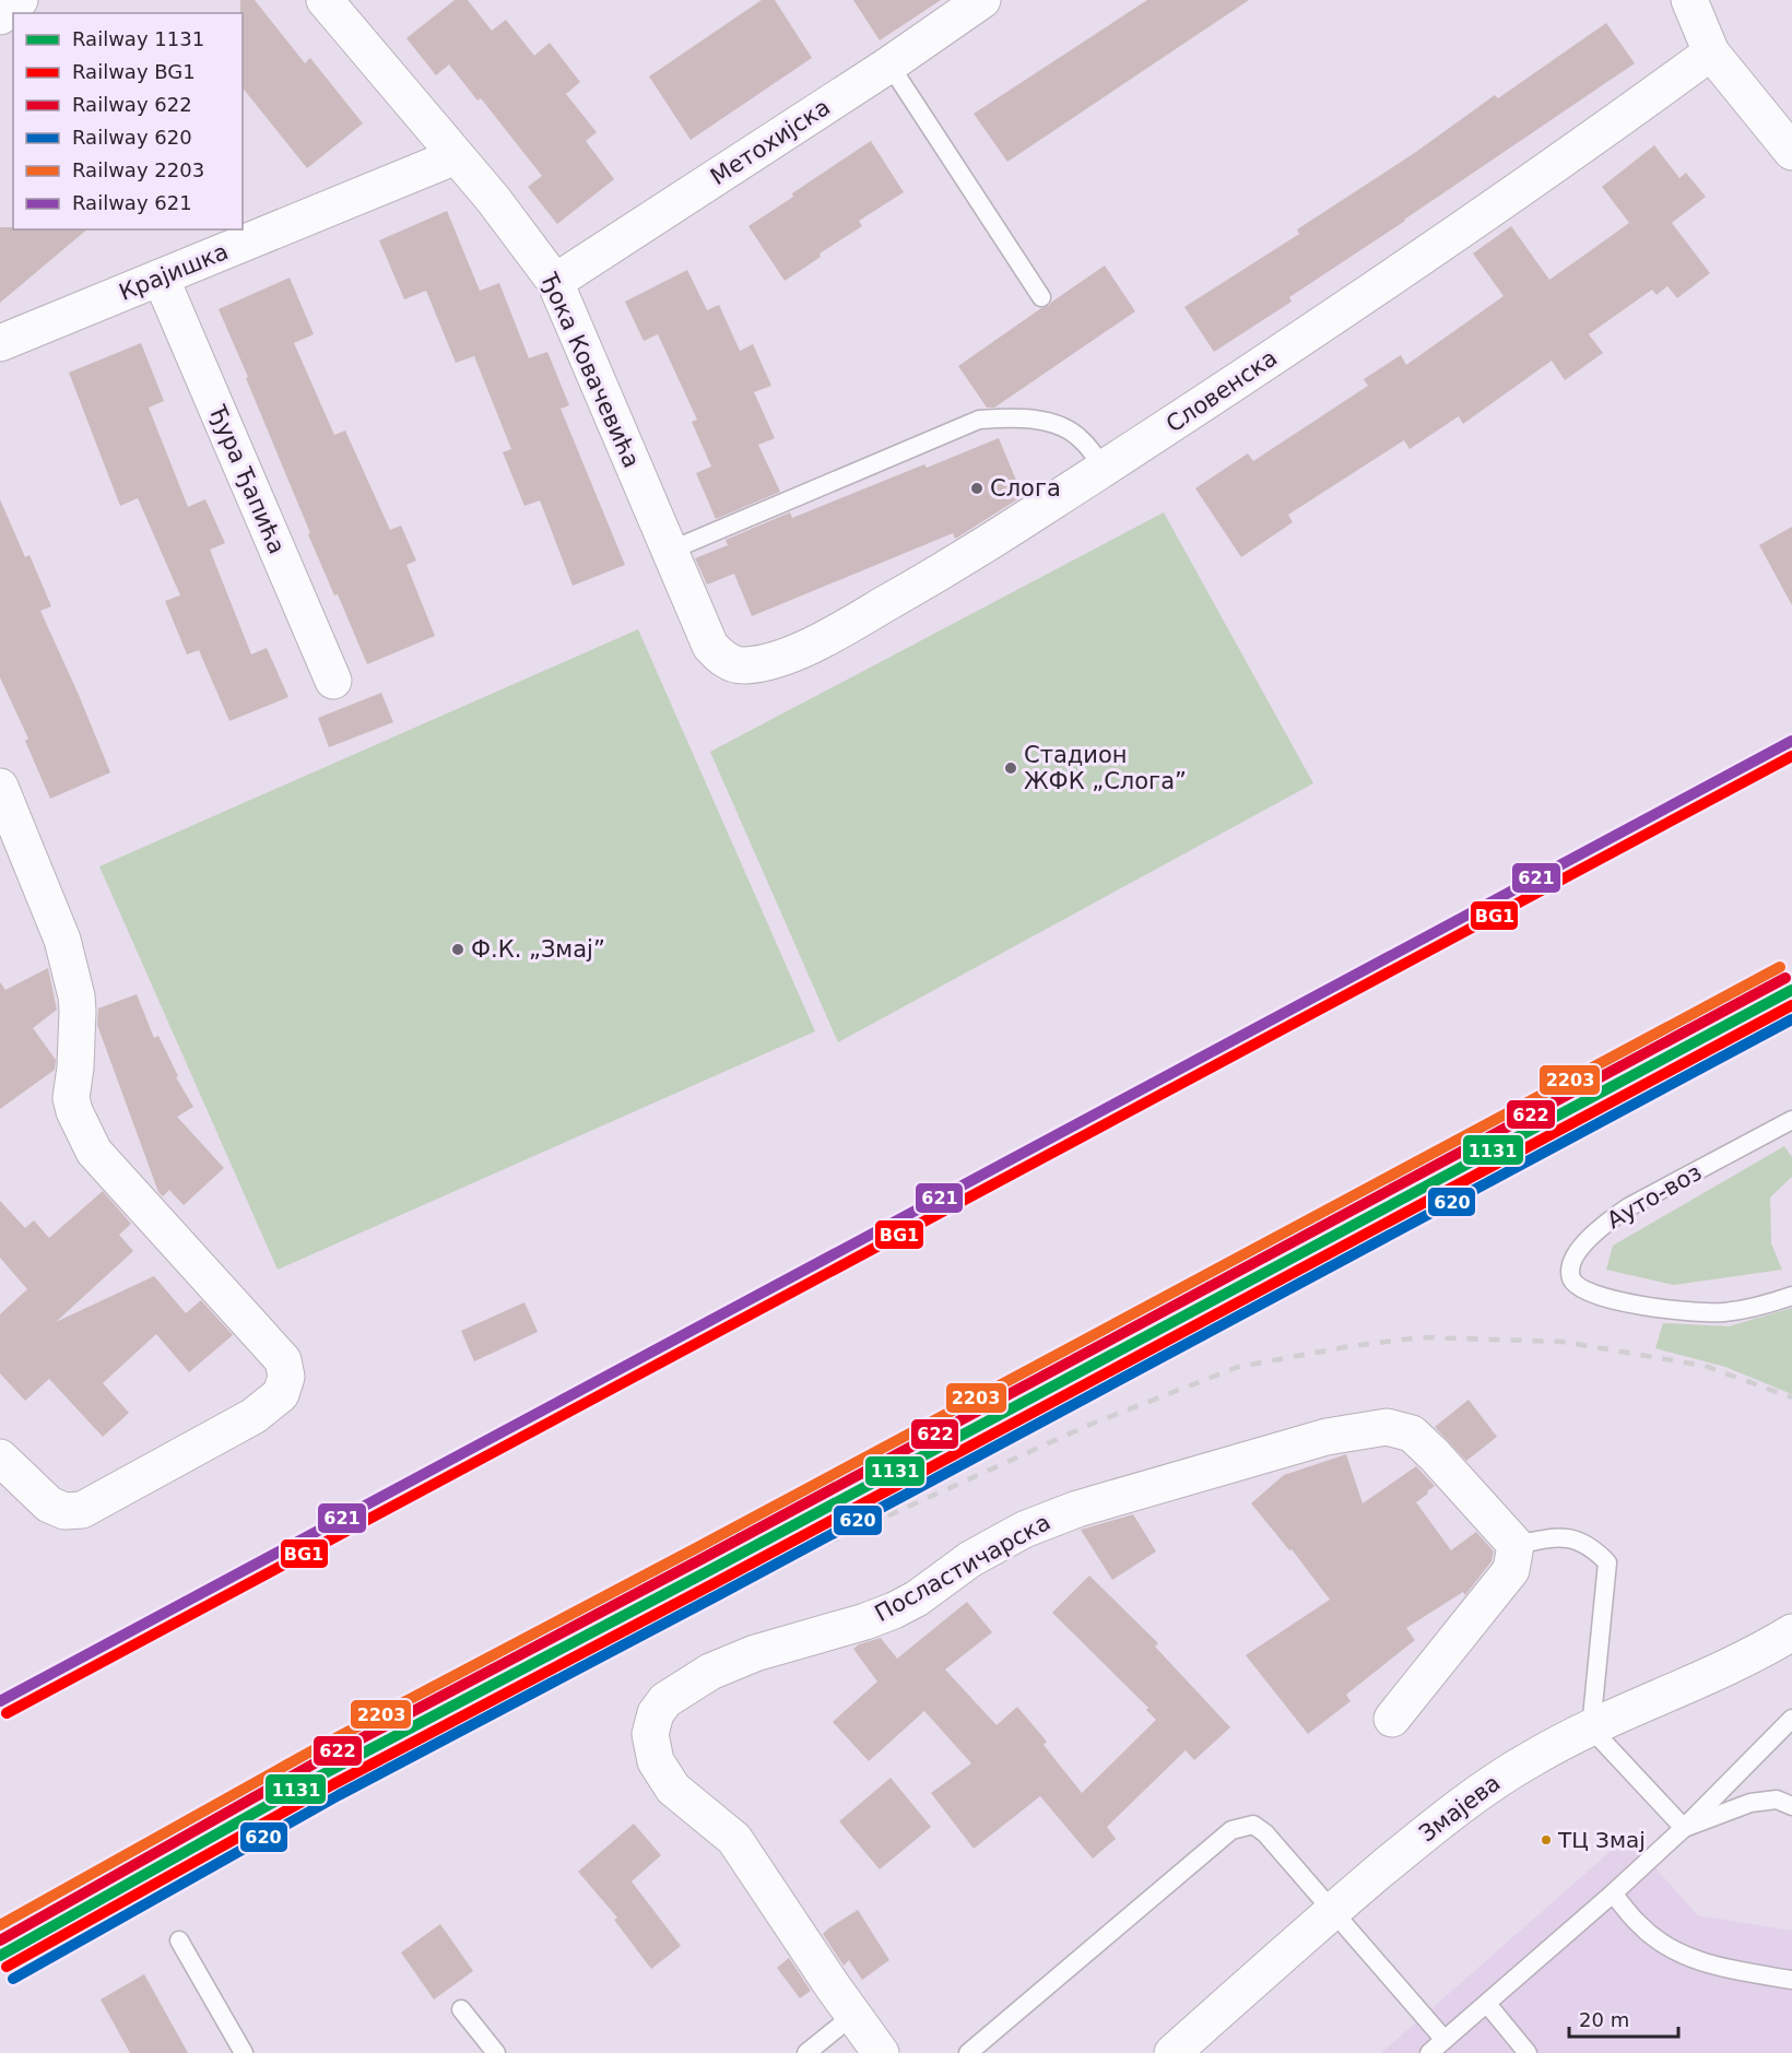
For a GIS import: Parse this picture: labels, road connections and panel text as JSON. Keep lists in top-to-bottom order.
{
  "streets": {
    "street": [
      "Метохијска",
      "Крајишка",
      "Ђока Ковачевића",
      "Словенска",
      "Ђура Ђапића",
      "Посластичарска",
      "Змајева"
    ],
    "lane": ["Ауто-воз"]
  },
  "crossings": [
    ["Метохијска", "Ђока Ковачевића"],
    ["Крајишка", "Ђока Ковачевића"],
    ["Крајишка", "Ђура Ђапића"],
    ["Ђока Ковачевића", "Словенска"]
  ],
  "places": [
    "Слога",
    "Стадион ЖФК „Слога”",
    "Ф.К. „Змај”",
    "ТЦ Змај"
  ],
  "lines": [
    "rail line 621",
    "rail line BG1",
    "rail line 2203",
    "rail line 622",
    "rail line 1131",
    "rail line 620"
  ],
  "legend": [
    "Railway 1131",
    "Railway BG1",
    "Railway 622",
    "Railway 620",
    "Railway 2203",
    "Railway 621"
  ],
  "scale_bar": "20 m"
}
